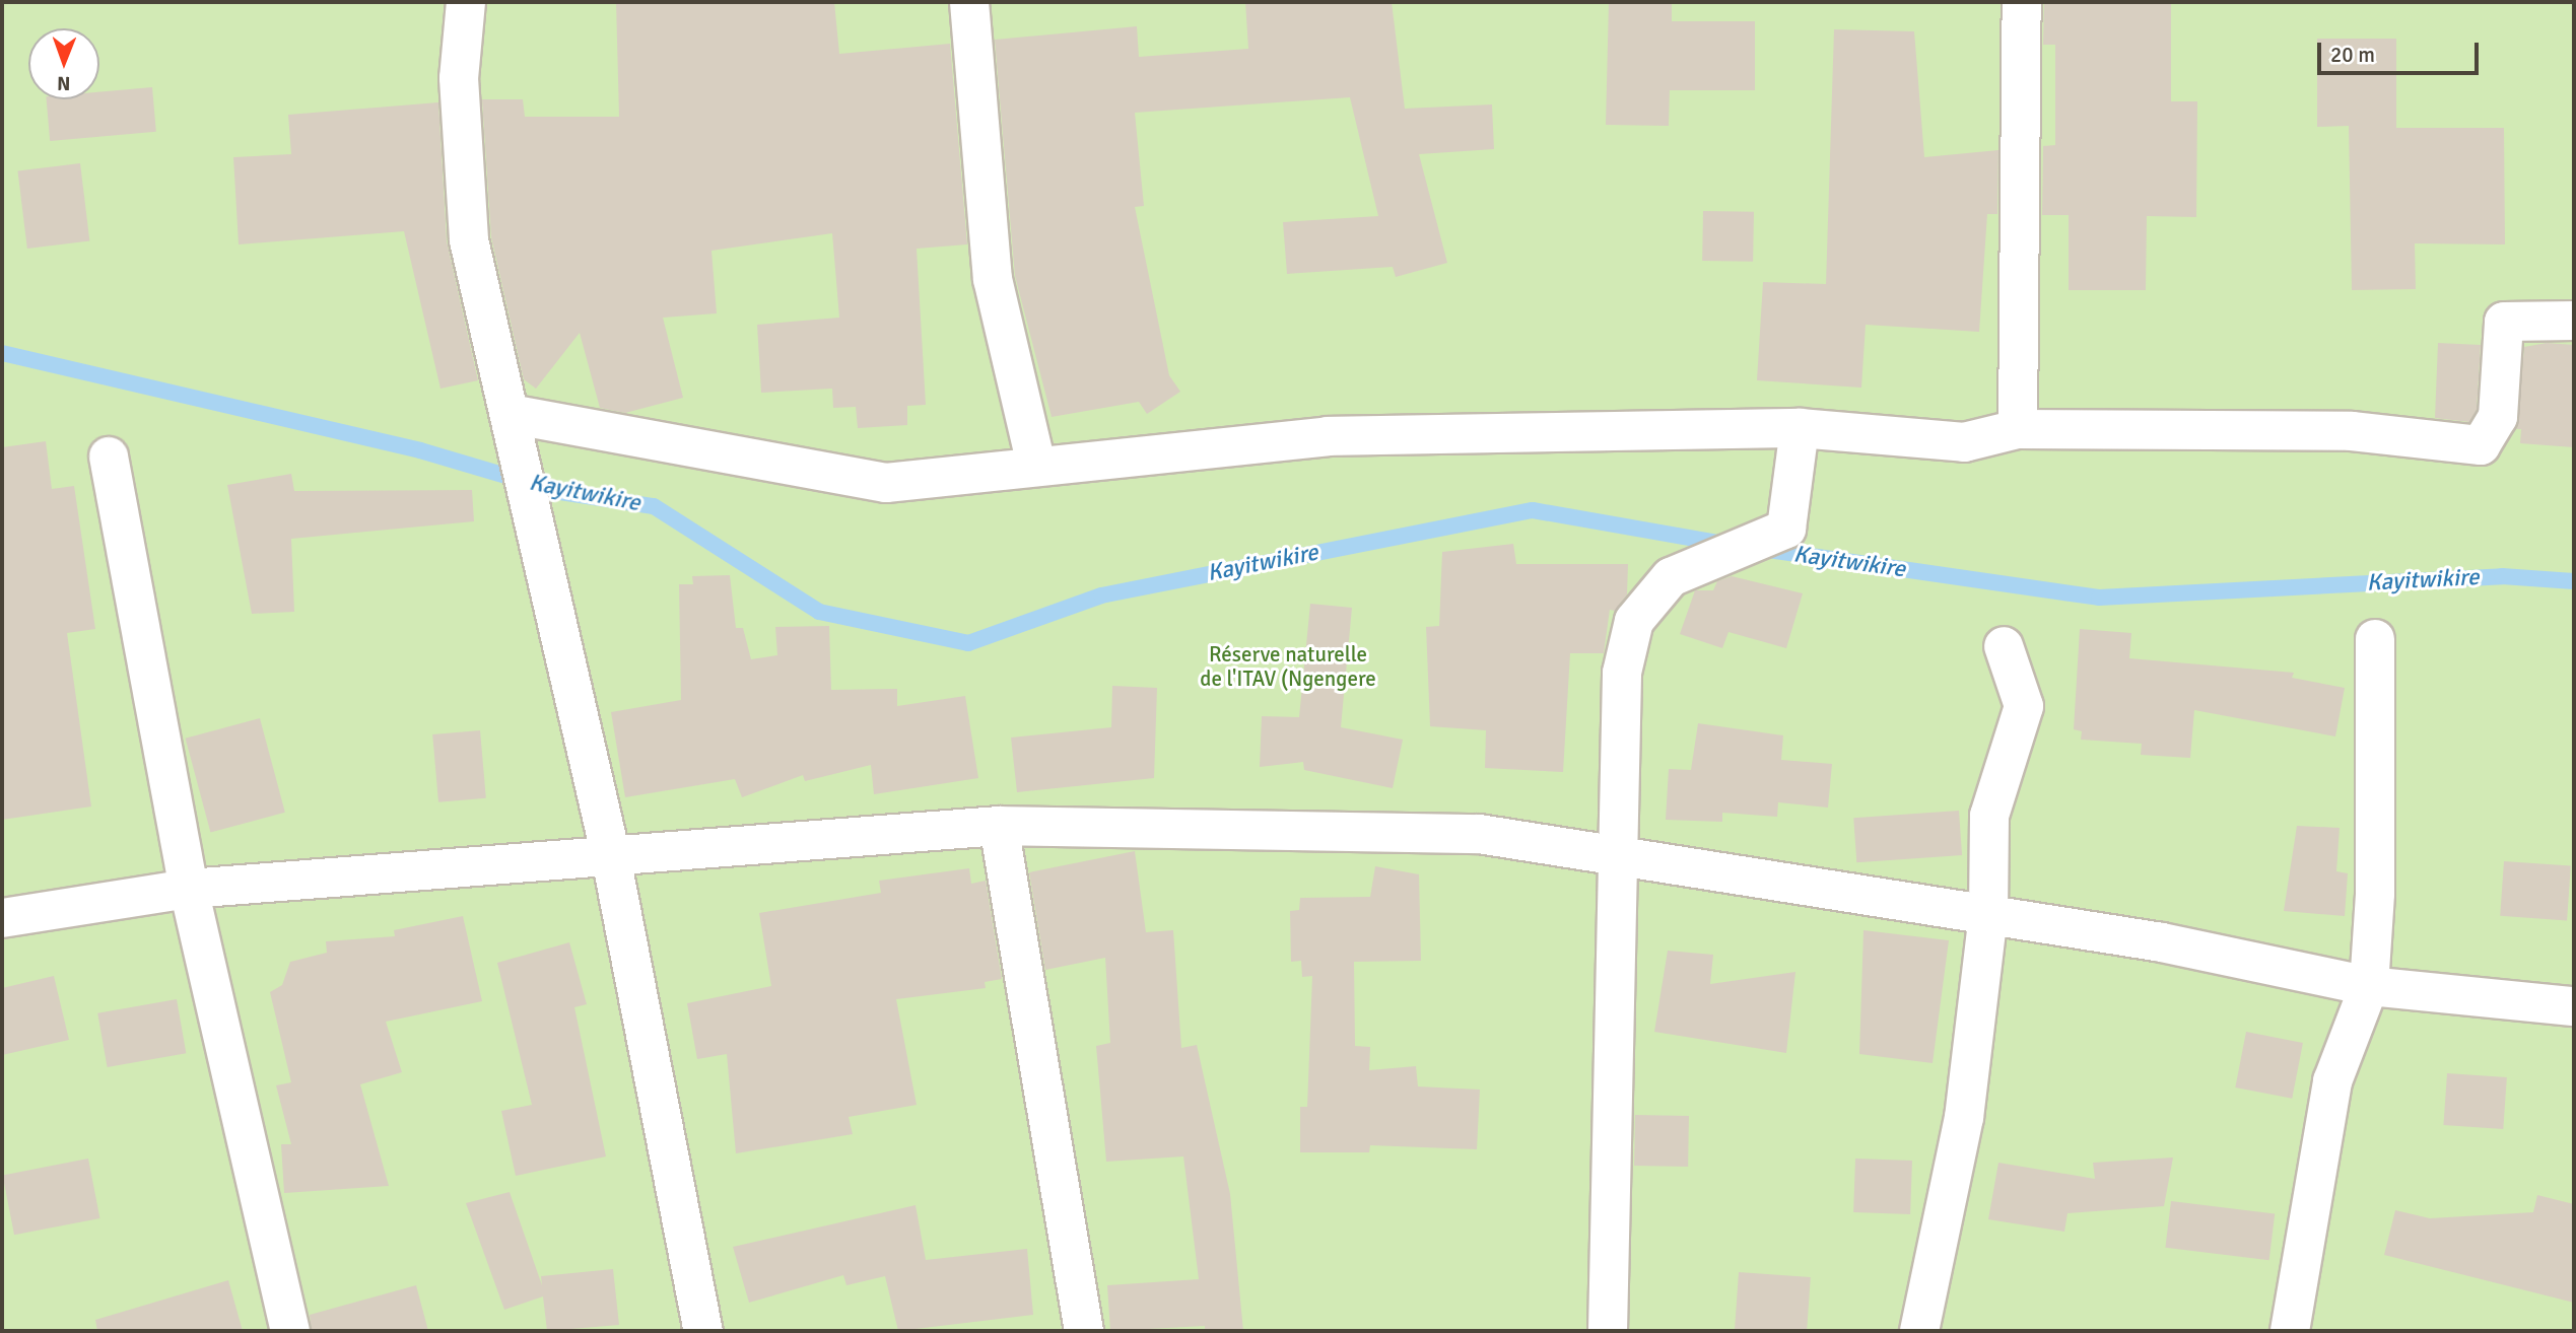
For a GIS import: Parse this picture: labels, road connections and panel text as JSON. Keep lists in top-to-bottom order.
{
  "water": ["Kayitwikire"],
  "parks": ["Réserve naturelle de l'ITAV (Ngengere"],
  "scale_bar": "20 m",
  "north": "bottom"
}
